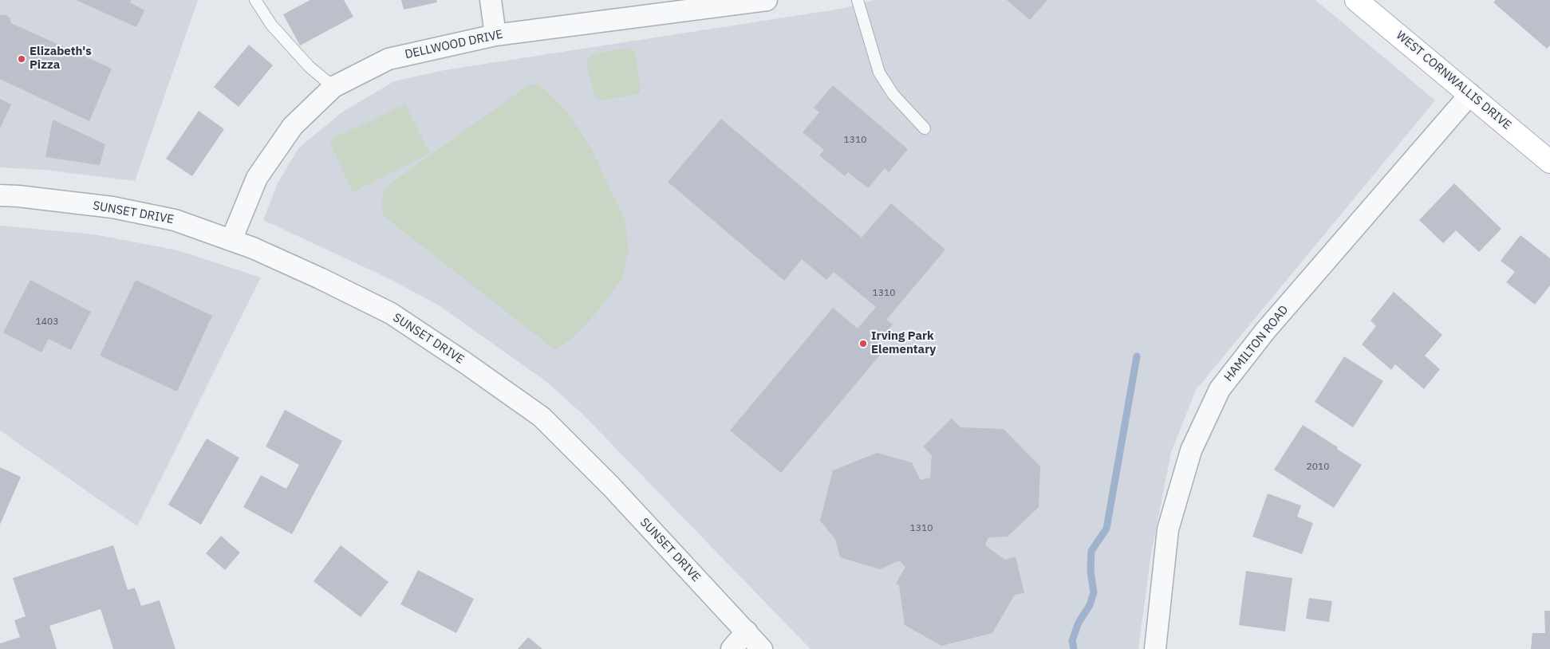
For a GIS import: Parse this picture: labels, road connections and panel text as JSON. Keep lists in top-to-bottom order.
{
  "streets": {
    "street": [
      "DELLWOOD DRIVE",
      "WEST CORNWALLIS DRIVE",
      "SUNSET DRIVE",
      "HAMILTON ROAD"
    ]
  },
  "crossings": [
    ["DELLWOOD DRIVE", "SUNSET DRIVE"],
    ["WEST CORNWALLIS DRIVE", "HAMILTON ROAD"]
  ],
  "places": ["Elizabeth's Pizza", "Irving Park Elementary"],
  "house_numbers": [
    "1310",
    "1310",
    "1403",
    "2010",
    "1310"
  ]
}
